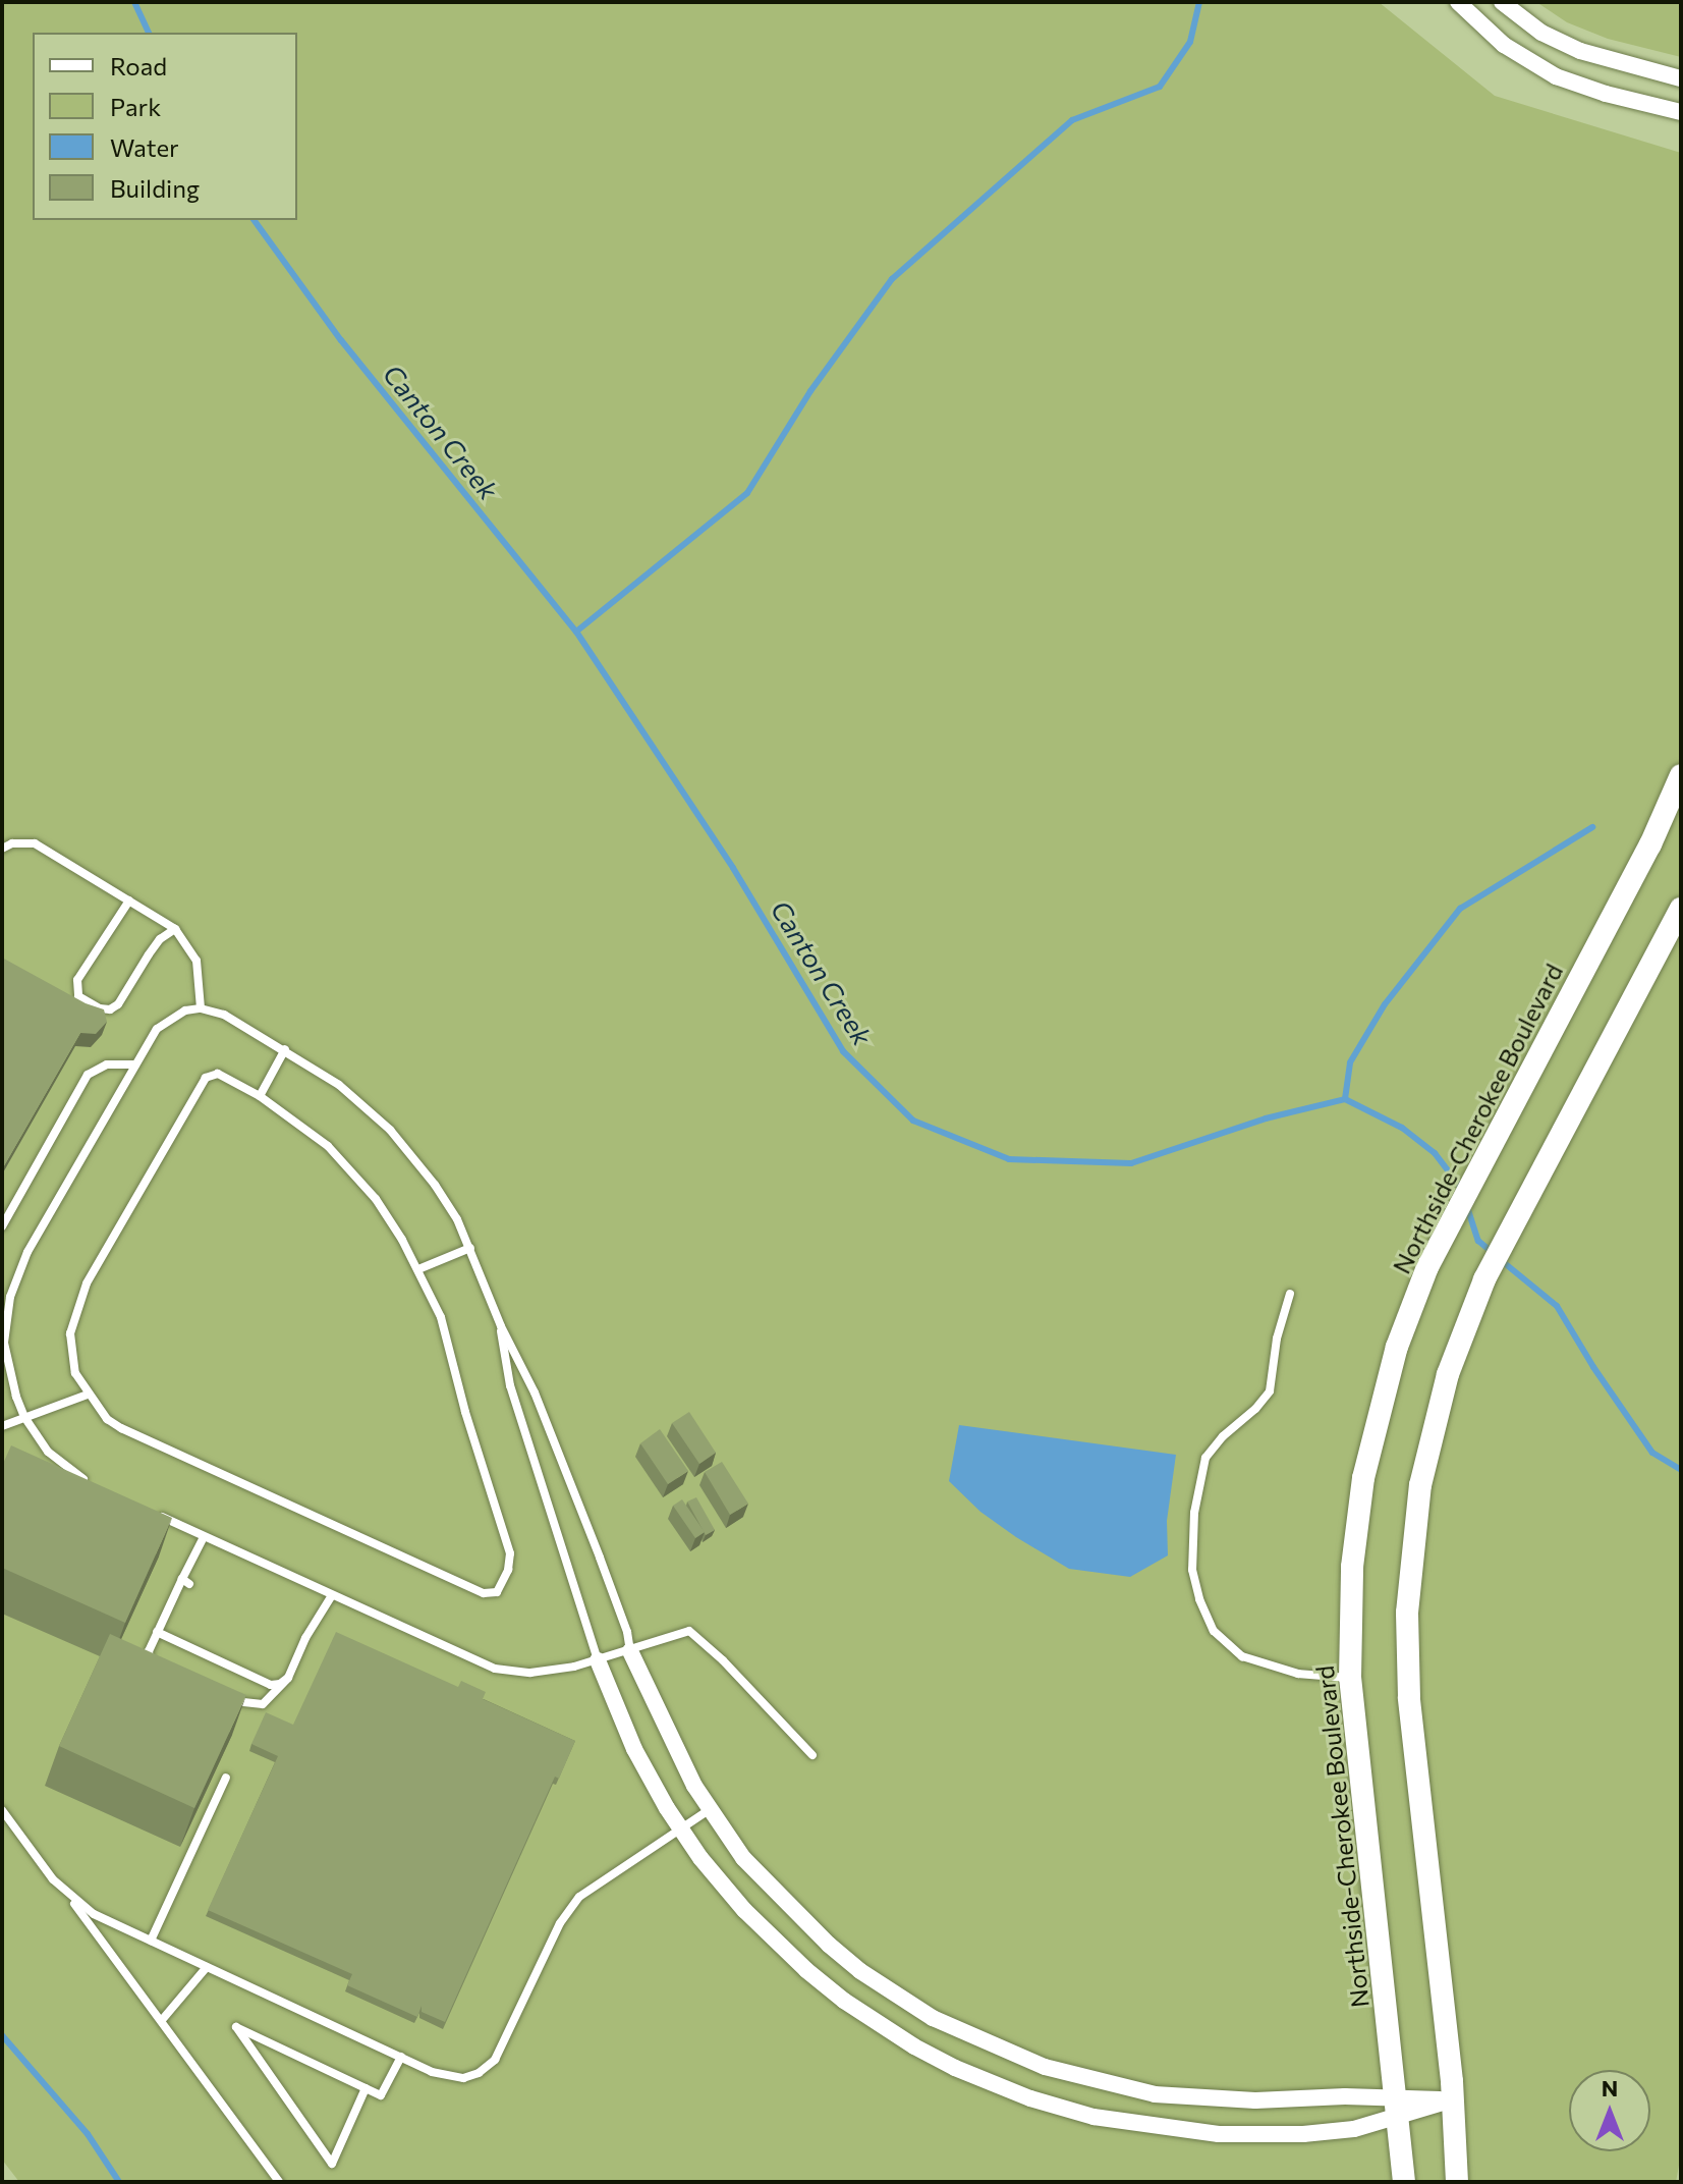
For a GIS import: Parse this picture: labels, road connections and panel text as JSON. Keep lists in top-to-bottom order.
{
  "streets": {
    "street": ["Northside-Cherokee Boulevard"]
  },
  "water": ["Canton Creek"],
  "legend": [
    "Road",
    "Park",
    "Water",
    "Building"
  ],
  "north": "top"
}
